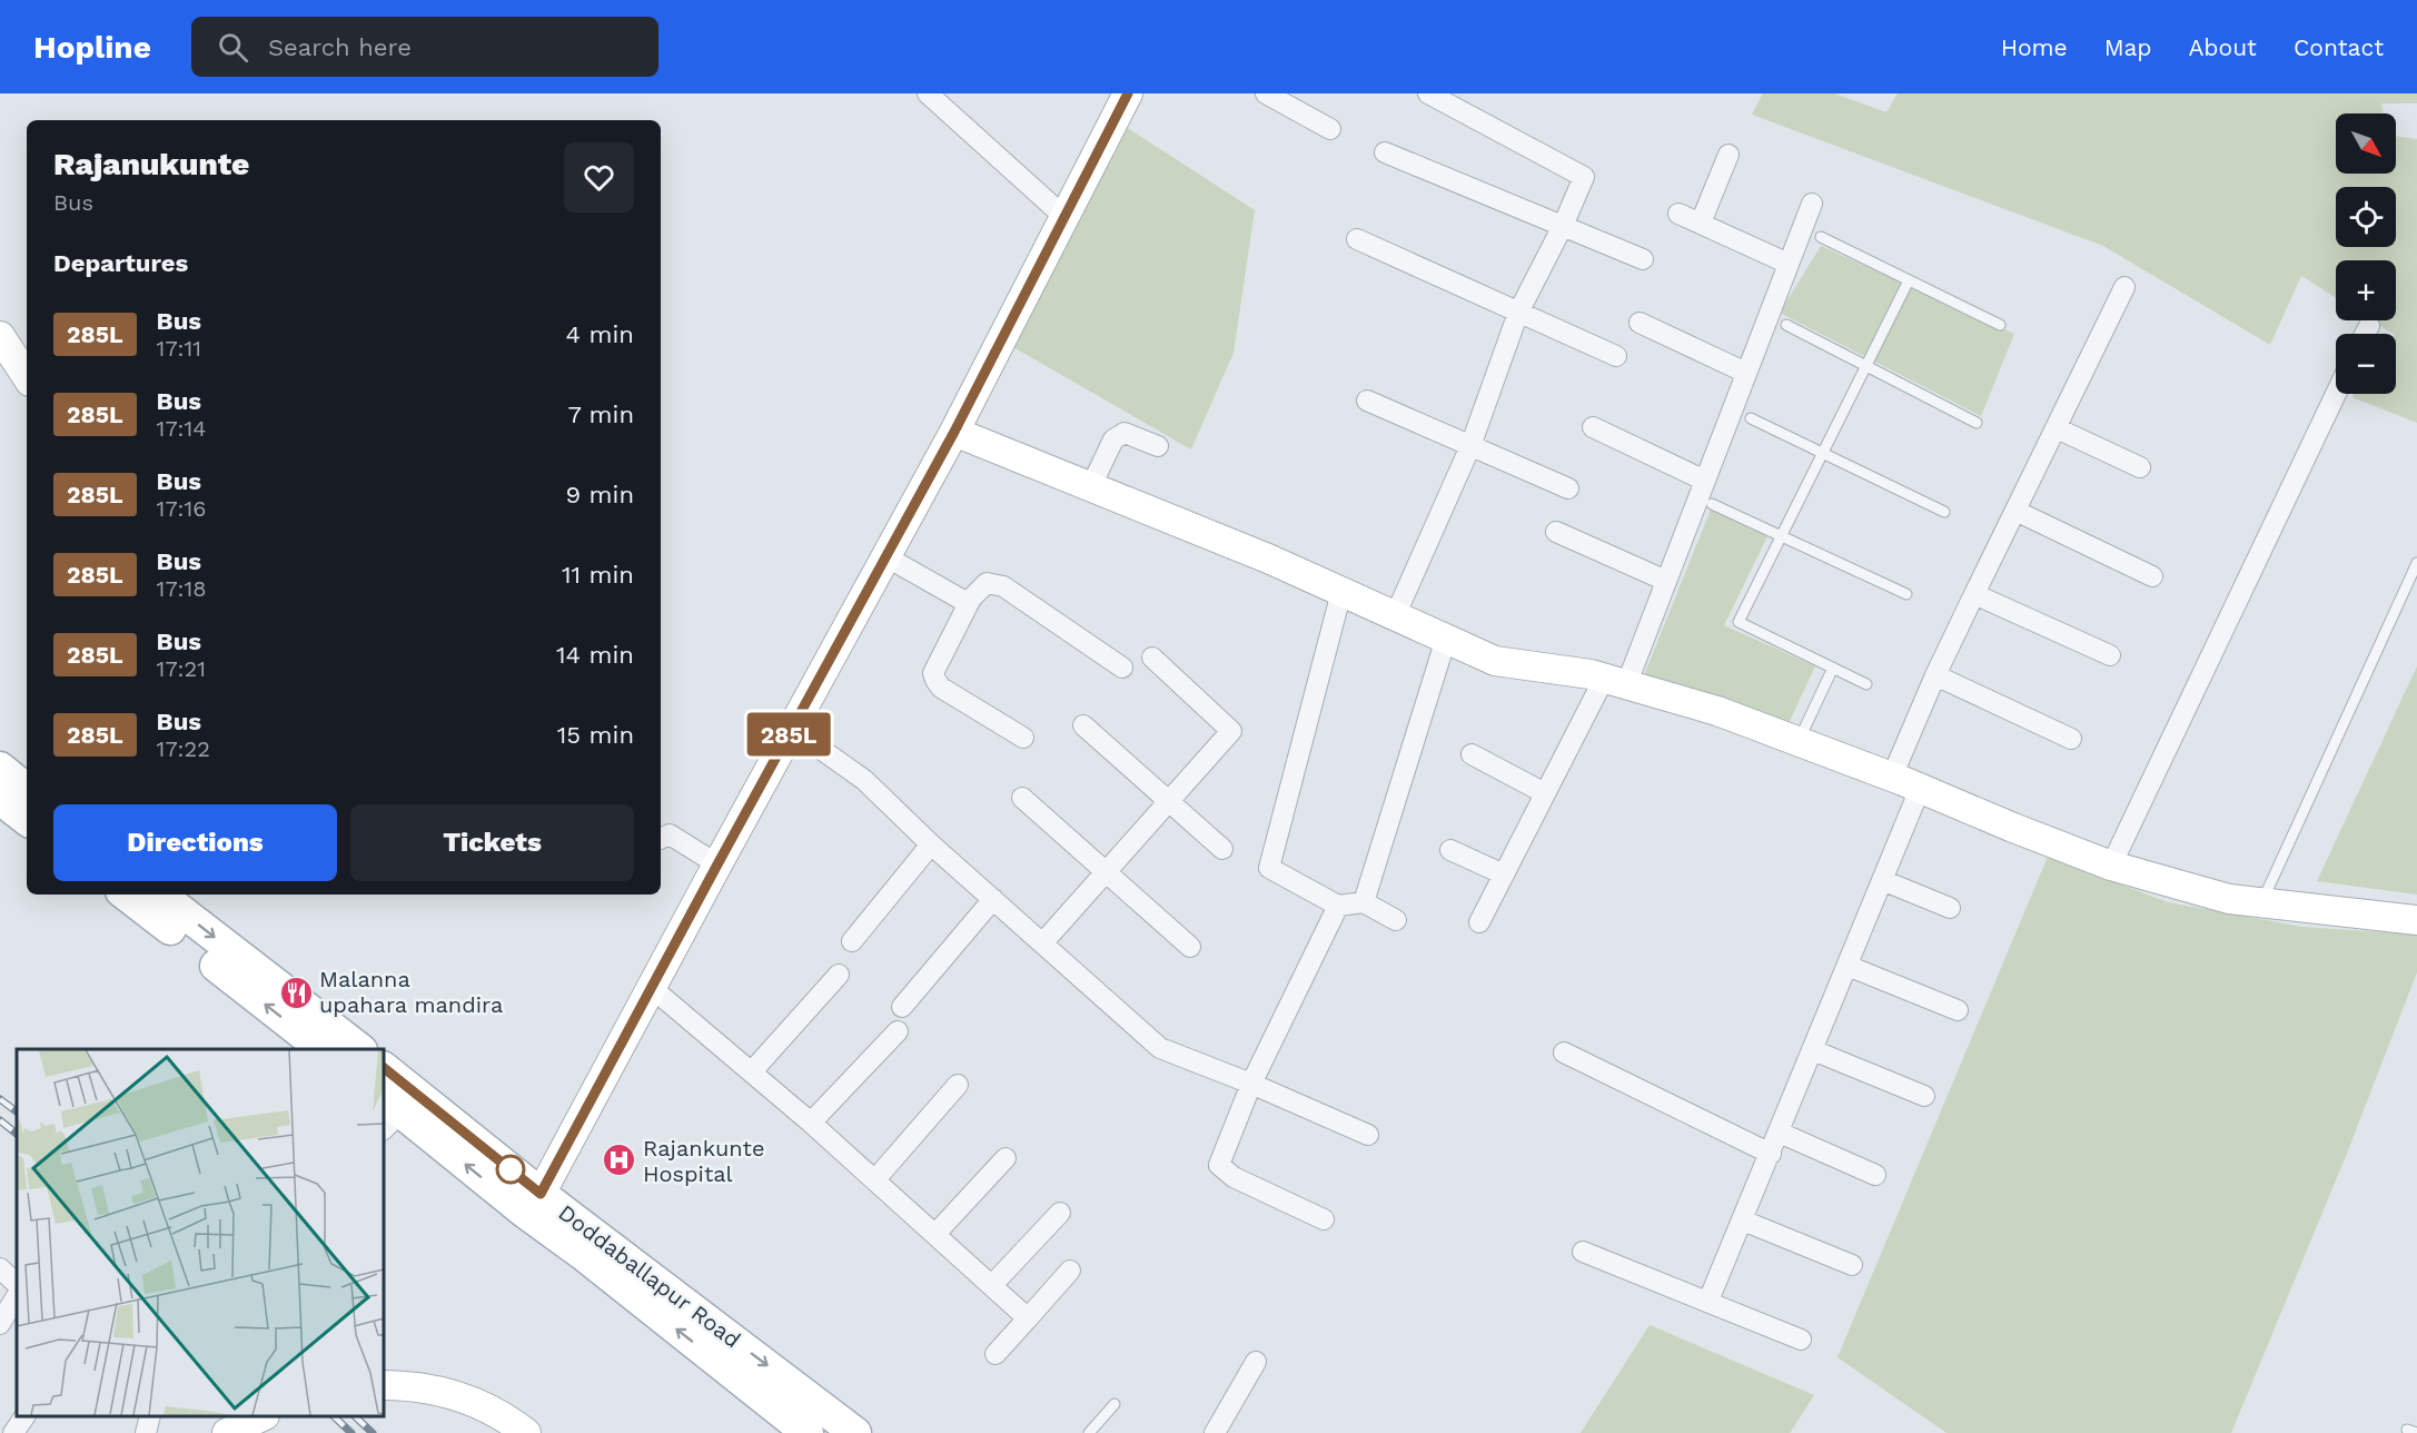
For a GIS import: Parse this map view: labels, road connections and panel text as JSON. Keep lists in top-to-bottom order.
{
  "streets": {
    "main road": ["Doddaballapur Road"]
  },
  "places": {
    "restaurant": ["Malanna upahara mandira"],
    "hospital": ["Rajankunte Hospital"]
  },
  "lines": ["bus line 285L"],
  "north": "bottom right",
  "page": {
    "header": "Hopline",
    "search": "Search here",
    "nav": [
      "Home",
      "Map",
      "About",
      "Contact"
    ],
    "on_map": "285L",
    "map_buttons": ["+", "−"],
    "heading": [
      ["Rajanukunte", "Bus"],
      "Departures"
    ],
    "list": [
      {
        "mark": "285L",
        "name": "Bus",
        "note": "17:11",
        "value": "4 min"
      },
      {
        "mark": "285L",
        "name": "Bus",
        "note": "17:14",
        "value": "7 min"
      },
      {
        "mark": "285L",
        "name": "Bus",
        "note": "17:16",
        "value": "9 min"
      },
      {
        "mark": "285L",
        "name": "Bus",
        "note": "17:18",
        "value": "11 min"
      },
      {
        "mark": "285L",
        "name": "Bus",
        "note": "17:21",
        "value": "14 min"
      },
      {
        "mark": "285L",
        "name": "Bus",
        "note": "17:22",
        "value": "15 min"
      }
    ],
    "buttons": ["Directions", "Tickets"]
  }
}
